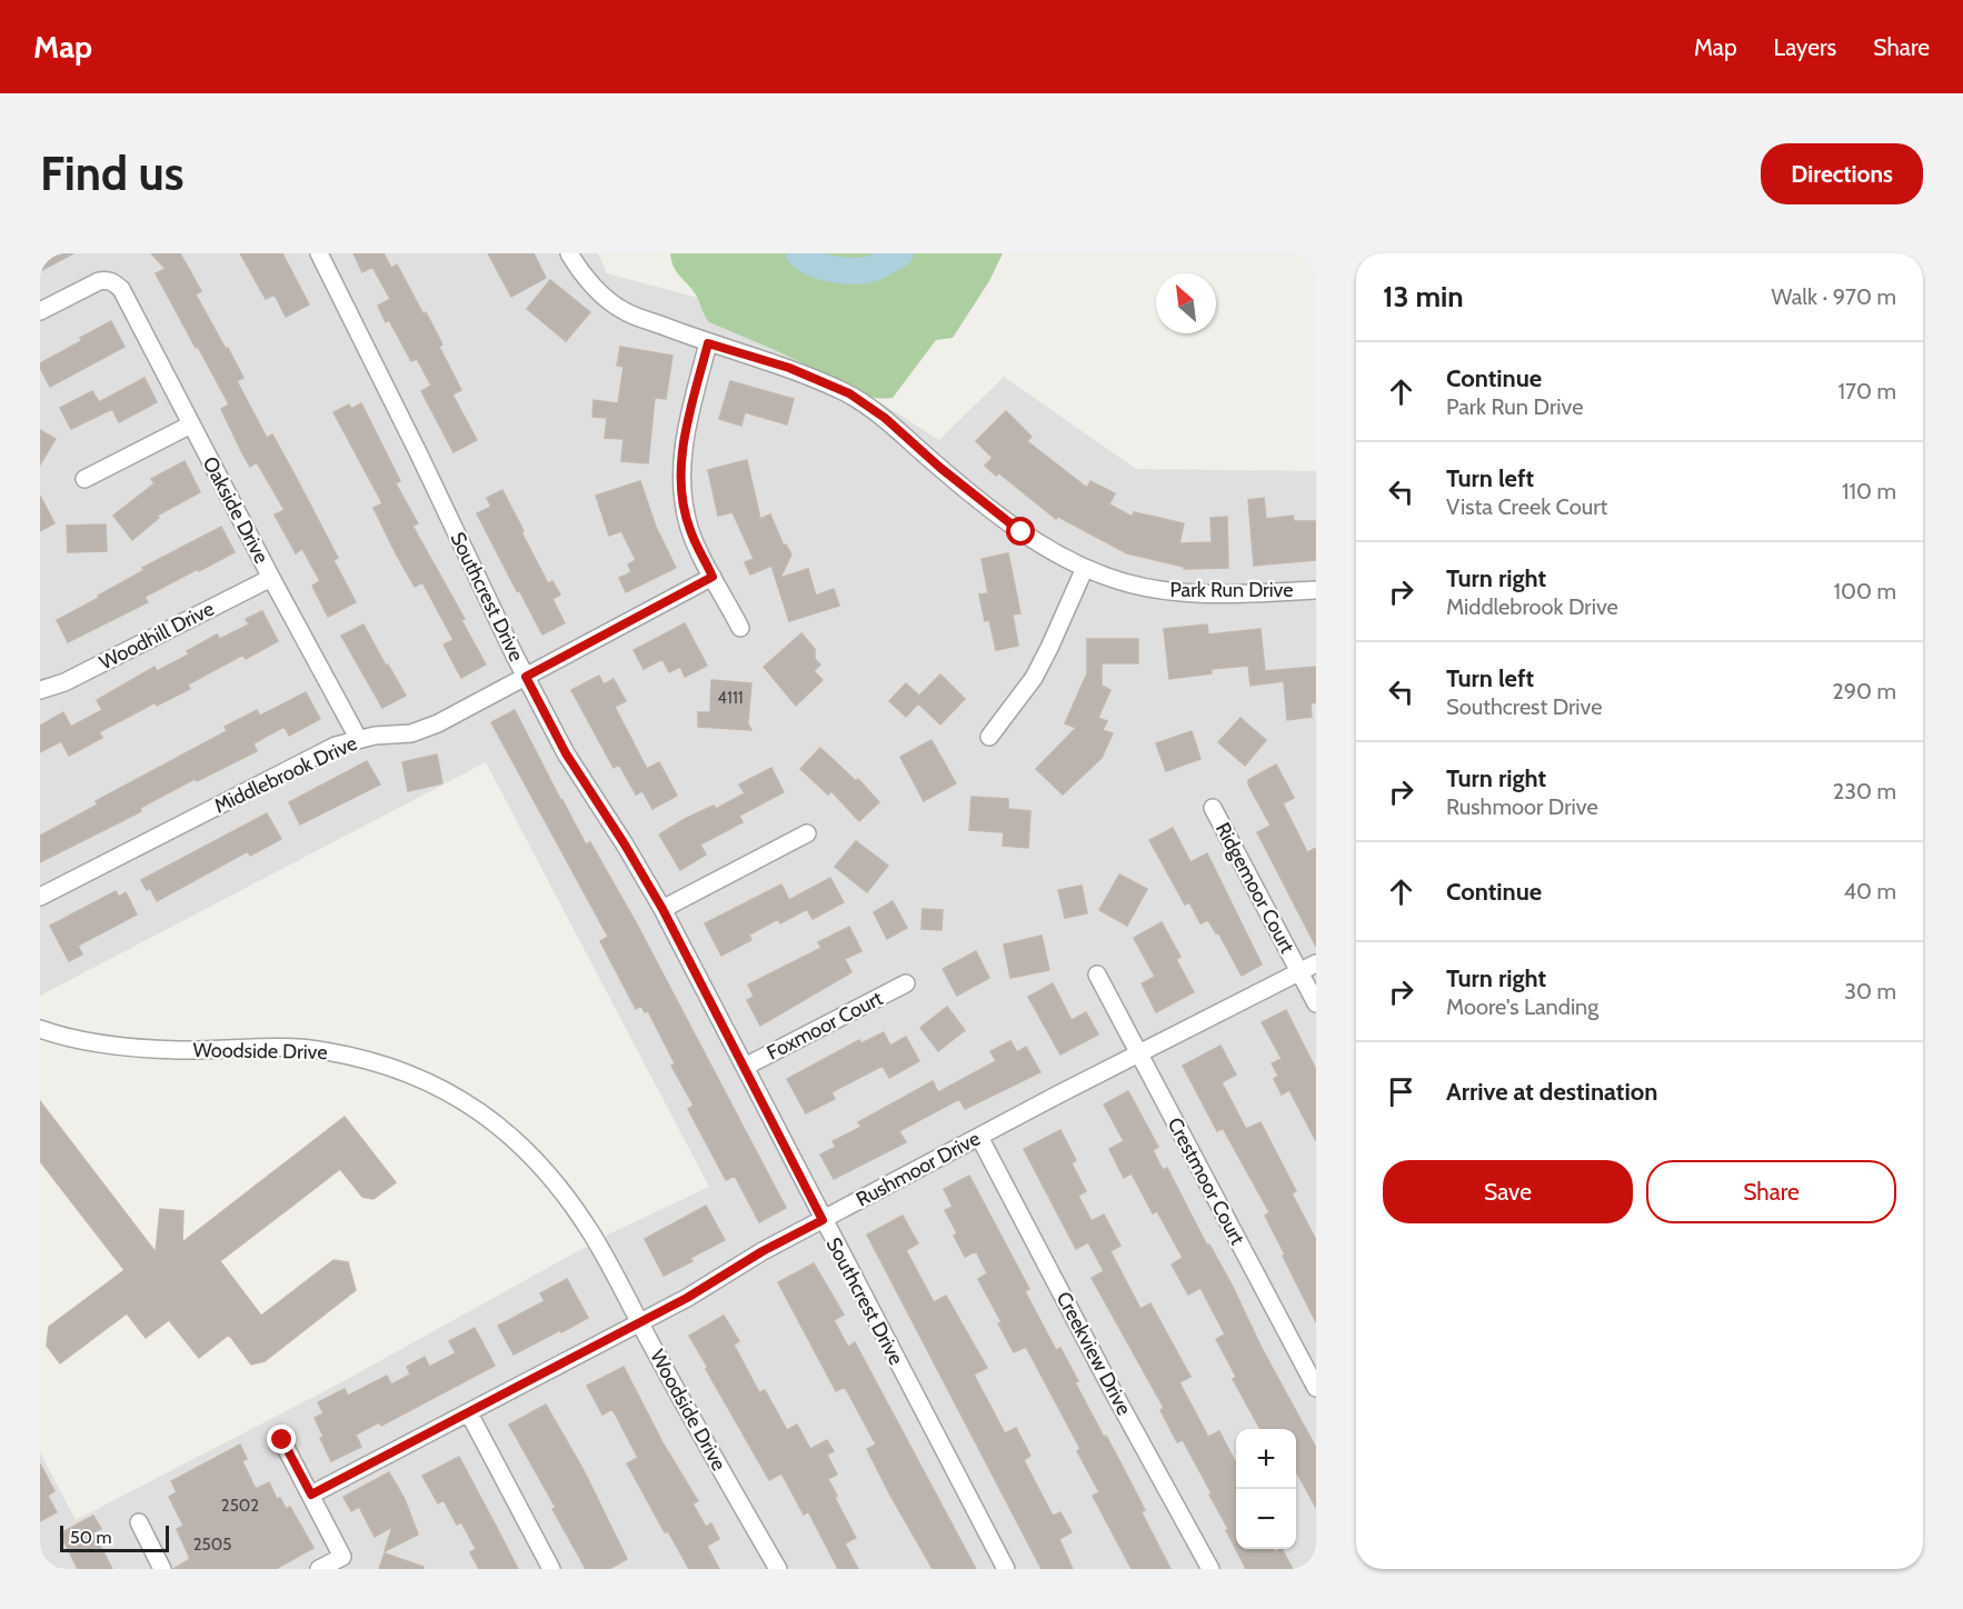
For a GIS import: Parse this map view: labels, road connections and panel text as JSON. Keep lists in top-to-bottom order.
{
  "streets": {
    "street": [
      "Oakside Drive",
      "Park Run Drive",
      "Southcrest Drive",
      "Woodhill Drive",
      "Middlebrook Drive",
      "Ridgemoor Court",
      "Foxmoor Court",
      "Woodside Drive",
      "Rushmoor Drive",
      "Crestmoor Court",
      "Creekview Drive"
    ]
  },
  "crossings": [
    ["Oakside Drive", "Woodhill Drive"],
    ["Oakside Drive", "Middlebrook Drive"],
    ["Southcrest Drive", "Middlebrook Drive"],
    ["Southcrest Drive", "Foxmoor Court"],
    ["Southcrest Drive", "Rushmoor Drive"],
    ["Ridgemoor Court", "Rushmoor Drive"],
    ["Woodside Drive", "Rushmoor Drive"],
    ["Rushmoor Drive", "Crestmoor Court"],
    ["Rushmoor Drive", "Creekview Drive"]
  ],
  "house_numbers": ["4111", "2502", "2505"],
  "scale_bar": "50 m",
  "north": "top left",
  "page": {
    "header": "Map",
    "nav": ["Map", "Layers", "Share"],
    "buttons": [
      "Directions",
      ["Save", "Share"]
    ],
    "title": "Find us",
    "heading": ["13 min", "Walk · 970 m"],
    "list": [
      ["Continue", "Park Run Drive", "170 m"],
      ["Turn left", "Vista Creek Court", "110 m"],
      ["Turn right", "Middlebrook Drive", "100 m"],
      ["Turn left", "Southcrest Drive", "290 m"],
      ["Turn right", "Rushmoor Drive", "230 m"],
      ["Continue", "40 m"],
      ["Turn right", "Moore's Landing", "30 m"],
      "Arrive at destination"
    ],
    "map_buttons": ["+", "−"],
    "scale": "50 m"
  }
}
